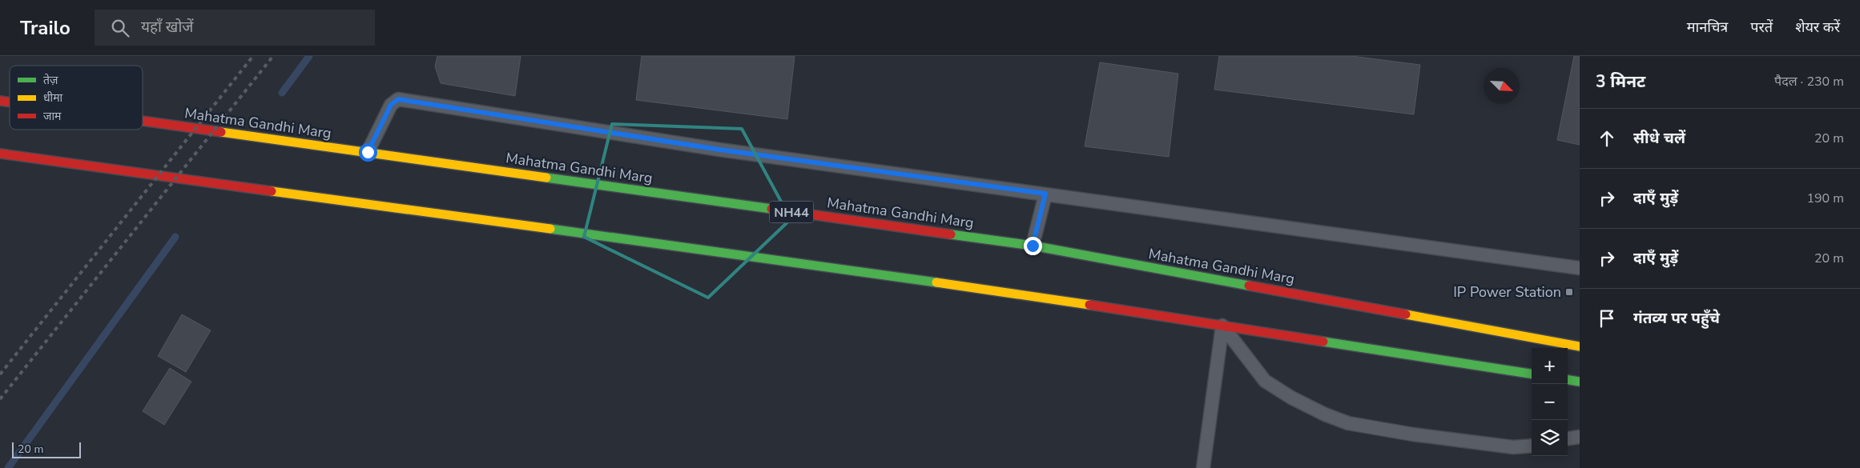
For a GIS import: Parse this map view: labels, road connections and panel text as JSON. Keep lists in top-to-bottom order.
{
  "streets": {
    "highway": ["Mahatma Gandhi Marg", "NH44"]
  },
  "places": {
    "transit": ["IP Power Station"]
  },
  "legend": ["तेज़", "धीमा", "जाम"],
  "scale_bar": "20 m",
  "north": "bottom right",
  "page": {
    "header": "Trailo",
    "search": "यहाँ खोजें",
    "nav": ["मानचित्र", "परतें", "शेयर करें"],
    "heading": ["3 मिनट", "पैदल · 230 m"],
    "list": [
      ["सीधे चलें", "20 m"],
      ["दाएँ मुड़ें", "190 m"],
      ["दाएँ मुड़ें", "20 m"],
      "गंतव्य पर पहुँचे"
    ],
    "map_buttons": ["+", "−"],
    "scale": "20 m"
  }
}
